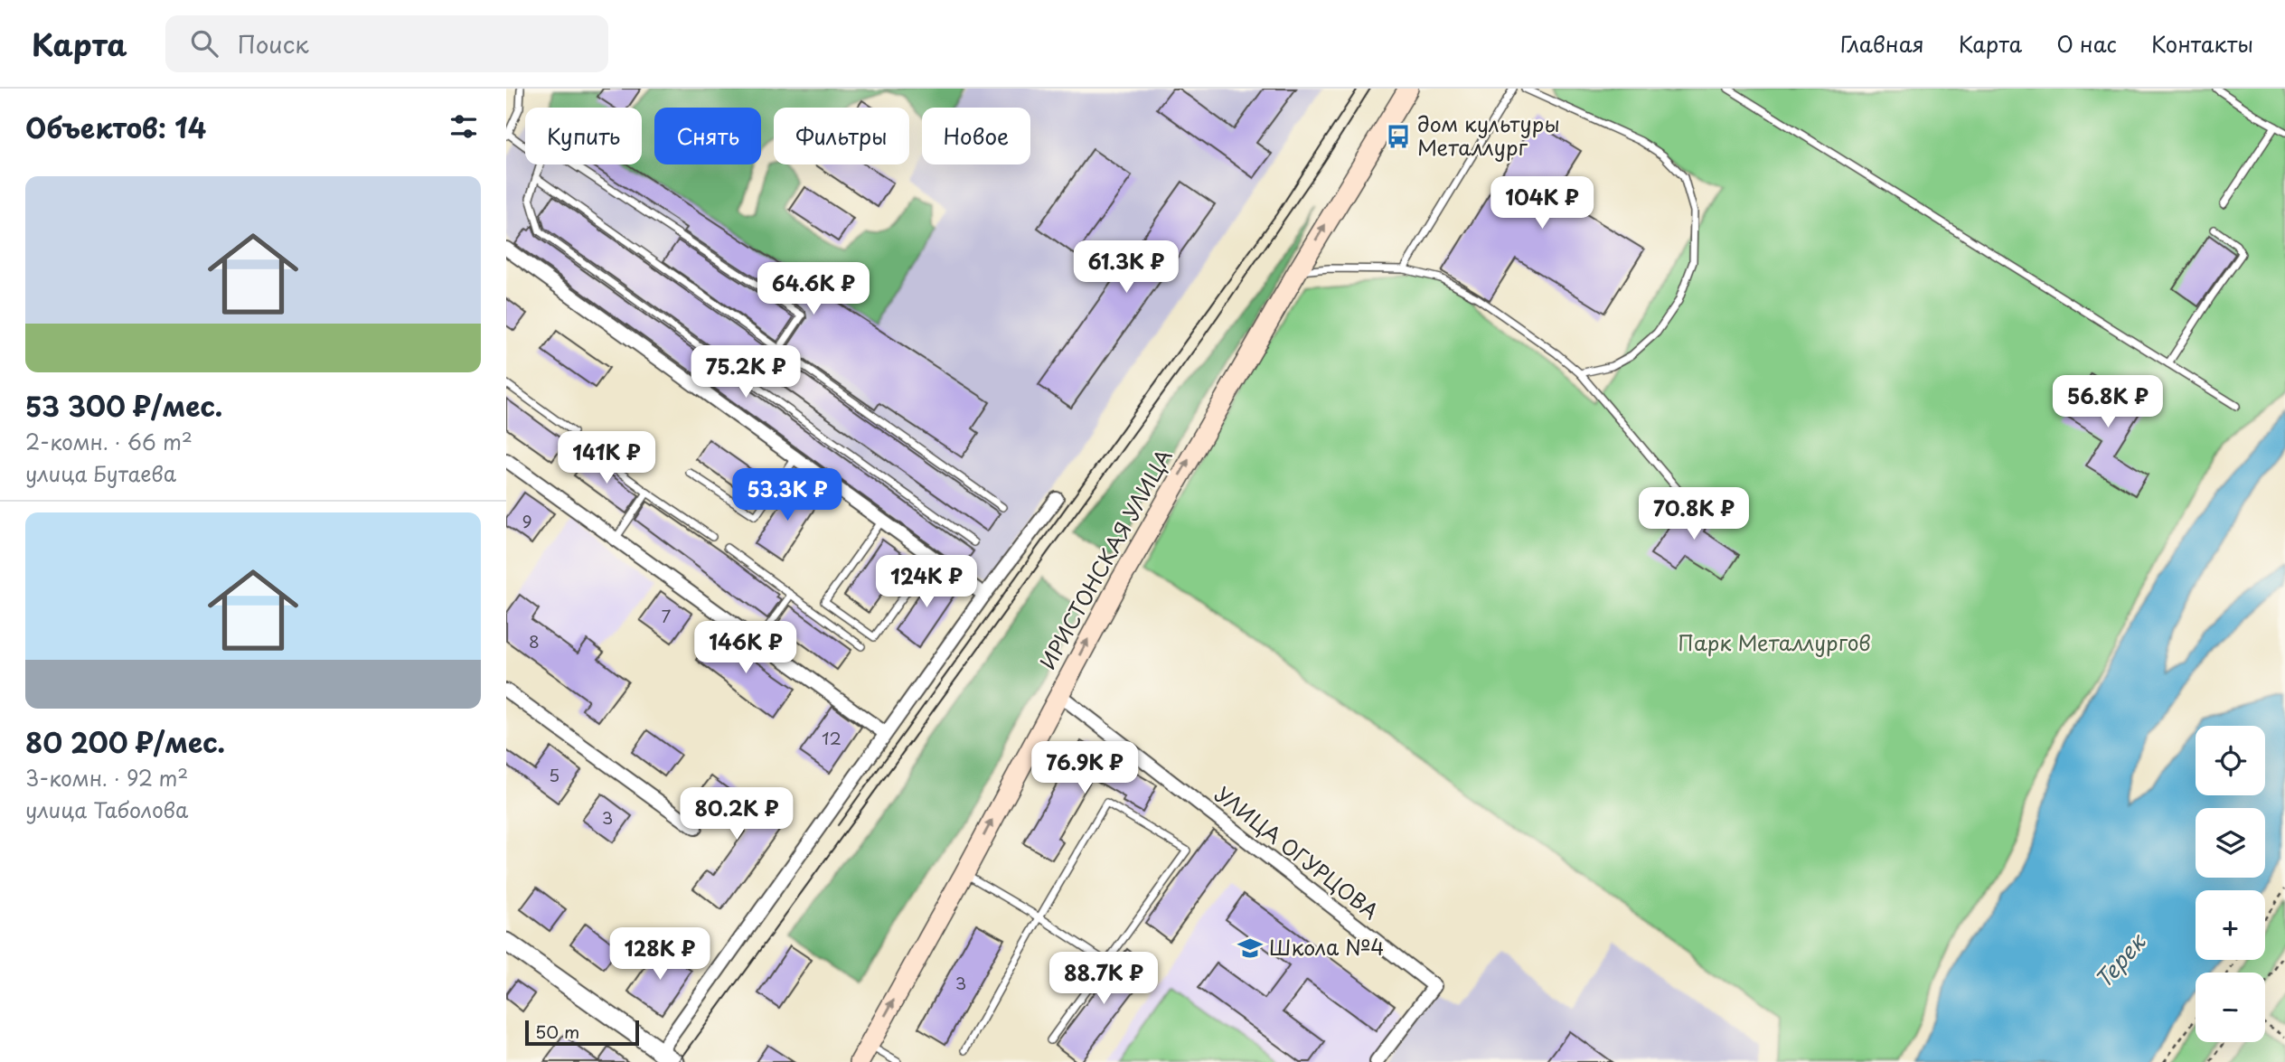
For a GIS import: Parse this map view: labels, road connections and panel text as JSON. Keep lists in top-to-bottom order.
{
  "streets": {
    "main road": ["ИРИСТОНСКАЯ УЛИЦА"],
    "street": ["УЛИЦА ОГУРЦОВА"]
  },
  "crossings": [
    ["ИРИСТОНСКАЯ УЛИЦА", "УЛИЦА ОГУРЦОВА"]
  ],
  "one_way": ["ИРИСТОНСКАЯ УЛИЦА"],
  "water": ["Терек"],
  "parks": ["Парк Металлургов"],
  "places": {
    "bus stop": ["дом культуры Металлург"],
    "school or university": ["Школа №4"]
  },
  "house_numbers": [
    "9",
    "7",
    "8",
    "12",
    "5",
    "3",
    "3"
  ],
  "scale_bar": "50 m",
  "page": {
    "header": "Карта",
    "search": "Поиск",
    "nav": [
      "Главная",
      "Карта",
      "О нас",
      "Контакты"
    ],
    "heading": "Объектов: 14",
    "chip": [
      "Купить",
      "Снять",
      "Фильтры",
      "Новое"
    ],
    "list": [
      {
        "name": "53 300 ₽/мес.",
        "note": "2-комн. · 66 m² · улица Бутаева"
      },
      {
        "name": "80 200 ₽/мес.",
        "note": "3-комн. · 92 m² · улица Таболова"
      }
    ],
    "price": [
      "104K ₽",
      "61.3K ₽",
      "64.6K ₽",
      "75.2K ₽",
      "56.8K ₽",
      "141K ₽",
      "53.3K ₽",
      "70.8K ₽",
      "124K ₽",
      "146K ₽",
      "76.9K ₽",
      "80.2K ₽",
      "128K ₽",
      "88.7K ₽"
    ],
    "map_buttons": ["+", "−"],
    "scale": "50 m"
  }
}
